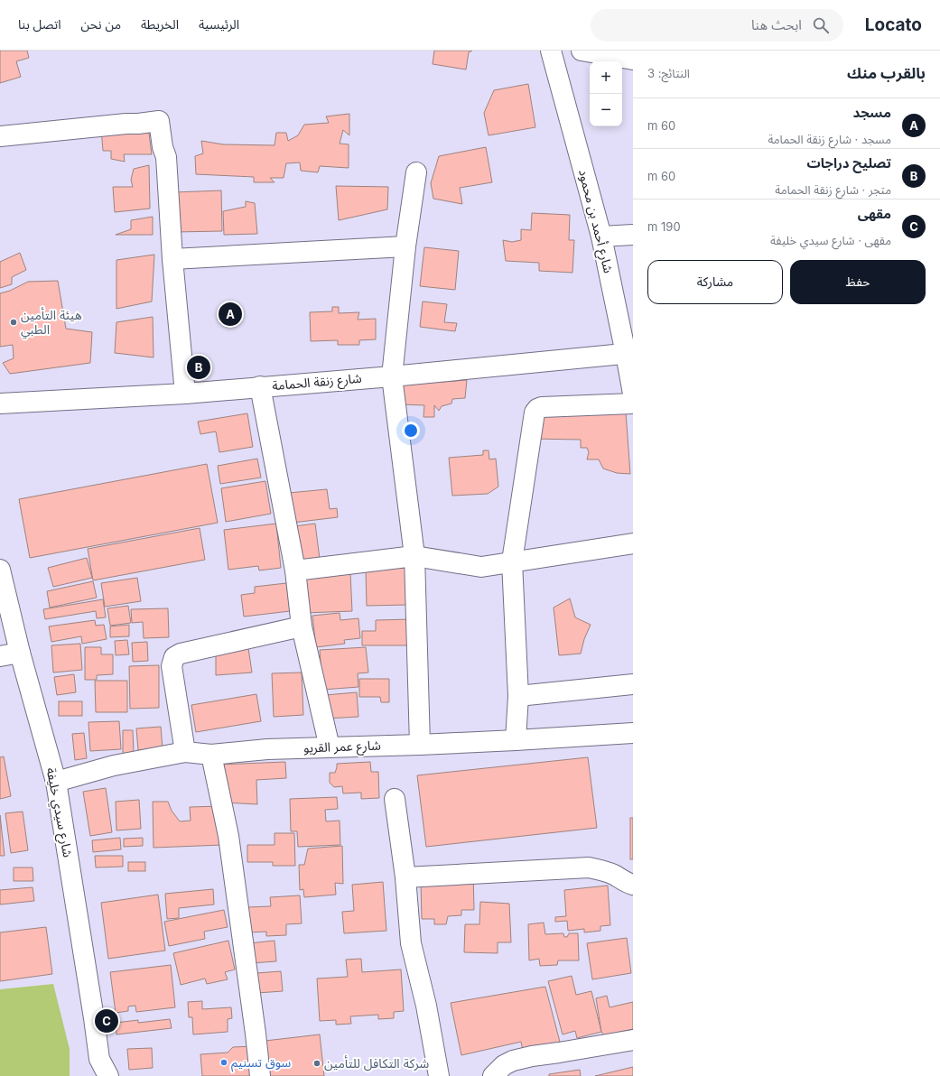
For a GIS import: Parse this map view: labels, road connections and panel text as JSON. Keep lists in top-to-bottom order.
{
  "streets": {
    "street": [
      "شارع أحمد بن محمود",
      "شارع زنقة الحمامة",
      "شارع عمر القريو",
      "شارع سيدي خليفة"
    ]
  },
  "crossings": [
    ["شارع أحمد بن محمود", "شارع زنقة الحمامة"],
    ["شارع عمر القريو", "شارع سيدي خليفة"]
  ],
  "places": ["هيئة التأمين الطبي", "سوق تسنيم", "شركة التكافل للتأمين"],
  "page": {
    "header": "Locato",
    "search": "ابحث هنا",
    "nav": [
      "الرئيسية",
      "الخريطة",
      "من نحن",
      "اتصل بنا"
    ],
    "heading": ["بالقرب منك", "النتائج: 3"],
    "map_buttons": ["+", "−"],
    "list": [
      {
        "mark": "A",
        "name": "مسجد",
        "note": "مسجد · شارع زنقة الحمامة",
        "value": "60 m"
      },
      {
        "mark": "B",
        "name": "تصليح دراجات",
        "note": "متجر · شارع زنقة الحمامة",
        "value": "60 m"
      },
      {
        "mark": "C",
        "name": "مقهى",
        "note": "مقهى · شارع سيدي خليفة",
        "value": "190 m"
      }
    ],
    "buttons": ["حفظ", "مشاركة"],
    "pins": ["A", "B", "C"]
  }
}
